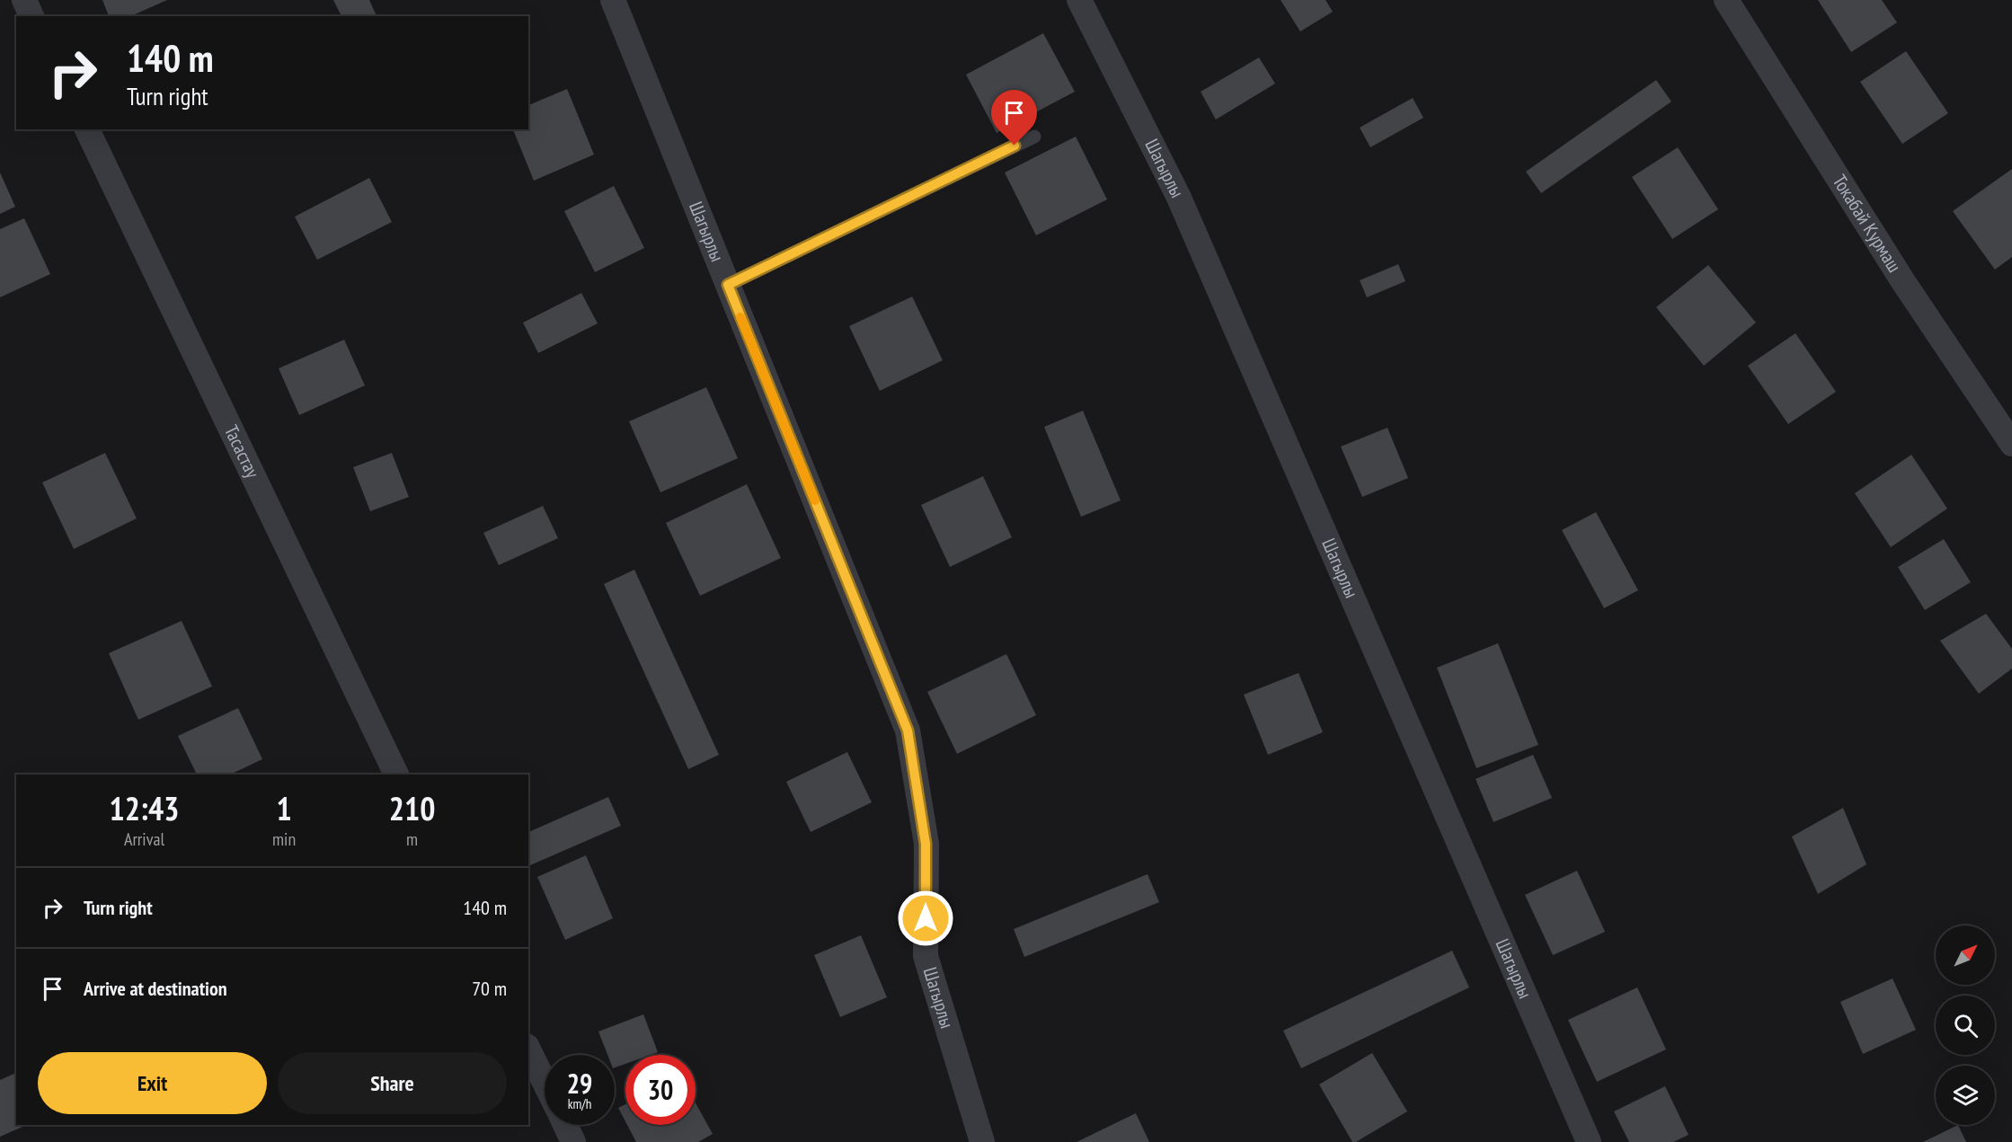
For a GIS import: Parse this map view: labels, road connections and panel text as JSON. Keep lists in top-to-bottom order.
{
  "streets": {
    "street": ["Шагырлы", "Токабай Курмаш", "Тасастау"]
  },
  "north": "top right",
  "page": {
    "turn": ["140 m", "Turn right"],
    "eta": [
      "12:43",
      "Arrival",
      "1",
      "min",
      "210",
      "m"
    ],
    "list": [
      {
        "name": "Turn right",
        "value": "140 m"
      },
      {
        "name": "Arrive at destination",
        "value": "70 m"
      }
    ],
    "buttons": ["Exit", "Share"],
    "speed": "29 km/h",
    "limit": "30"
  }
}
